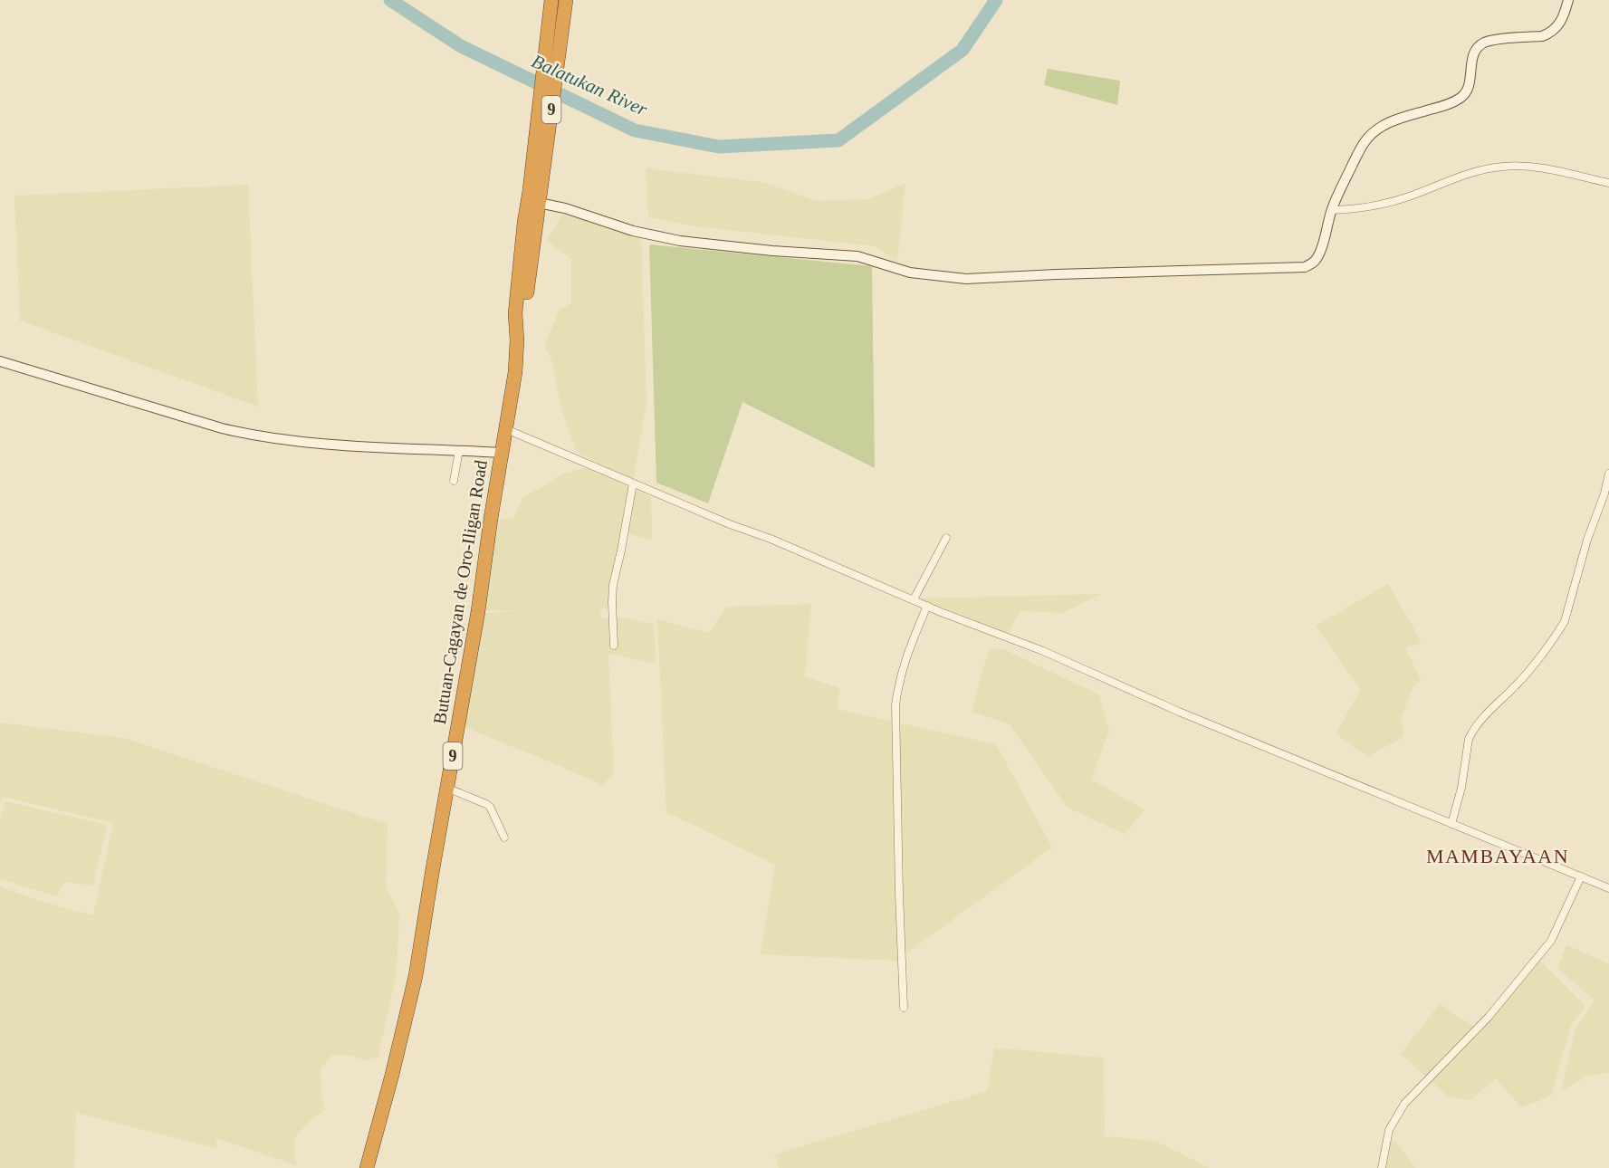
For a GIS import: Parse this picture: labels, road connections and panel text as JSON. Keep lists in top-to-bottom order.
{
  "streets": {
    "highway": ["9", "Butuan-Cagayan de Oro-Iligan Road"]
  },
  "districts": ["MAMBAYAAN"],
  "water": ["Balatukan River"]
}
